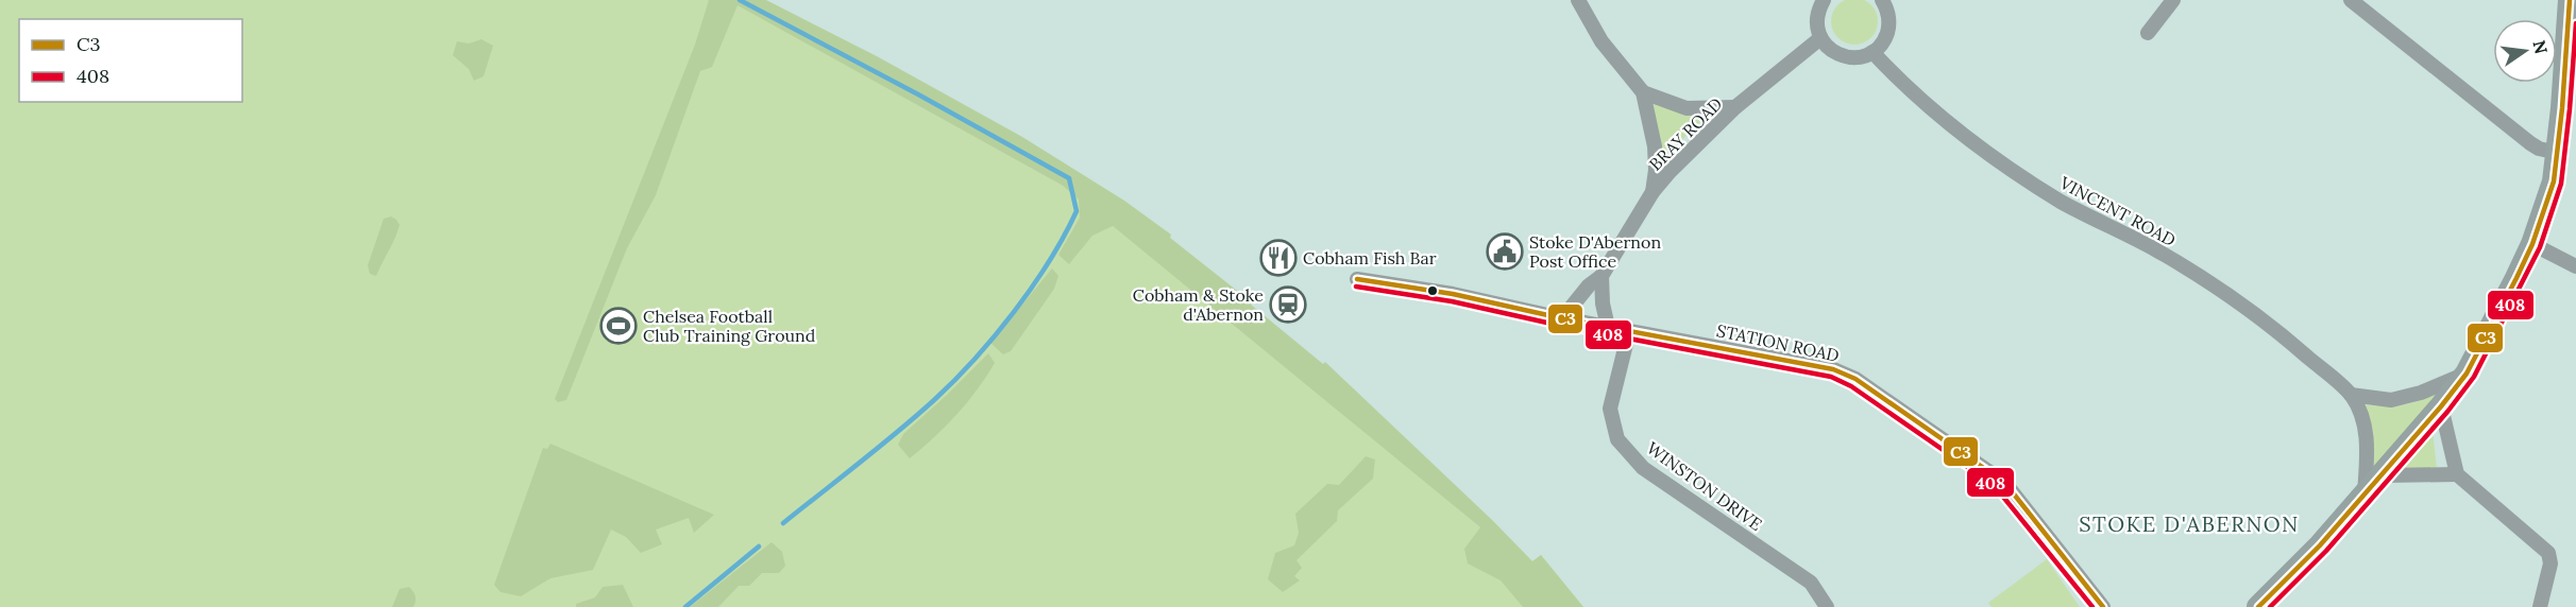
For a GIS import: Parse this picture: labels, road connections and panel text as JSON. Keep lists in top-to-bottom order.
{
  "streets": {
    "street": [
      "BRAY ROAD",
      "VINCENT ROAD",
      "STATION ROAD",
      "WINSTON DRIVE"
    ]
  },
  "crossings": [
    ["BRAY ROAD", "STATION ROAD"],
    ["STATION ROAD", "WINSTON DRIVE"]
  ],
  "districts": ["STOKE D'ABERNON"],
  "places": {
    "public building": ["Stoke D'Abernon Post Office"],
    "restaurant": ["Cobham Fish Bar"],
    "station": ["Cobham & Stoke d'Abernon"],
    "sports": ["Chelsea Football Club Training Ground"]
  },
  "lines": ["transit line C3", "transit line 408"],
  "legend": ["C3", "408"],
  "north": "right"
}
